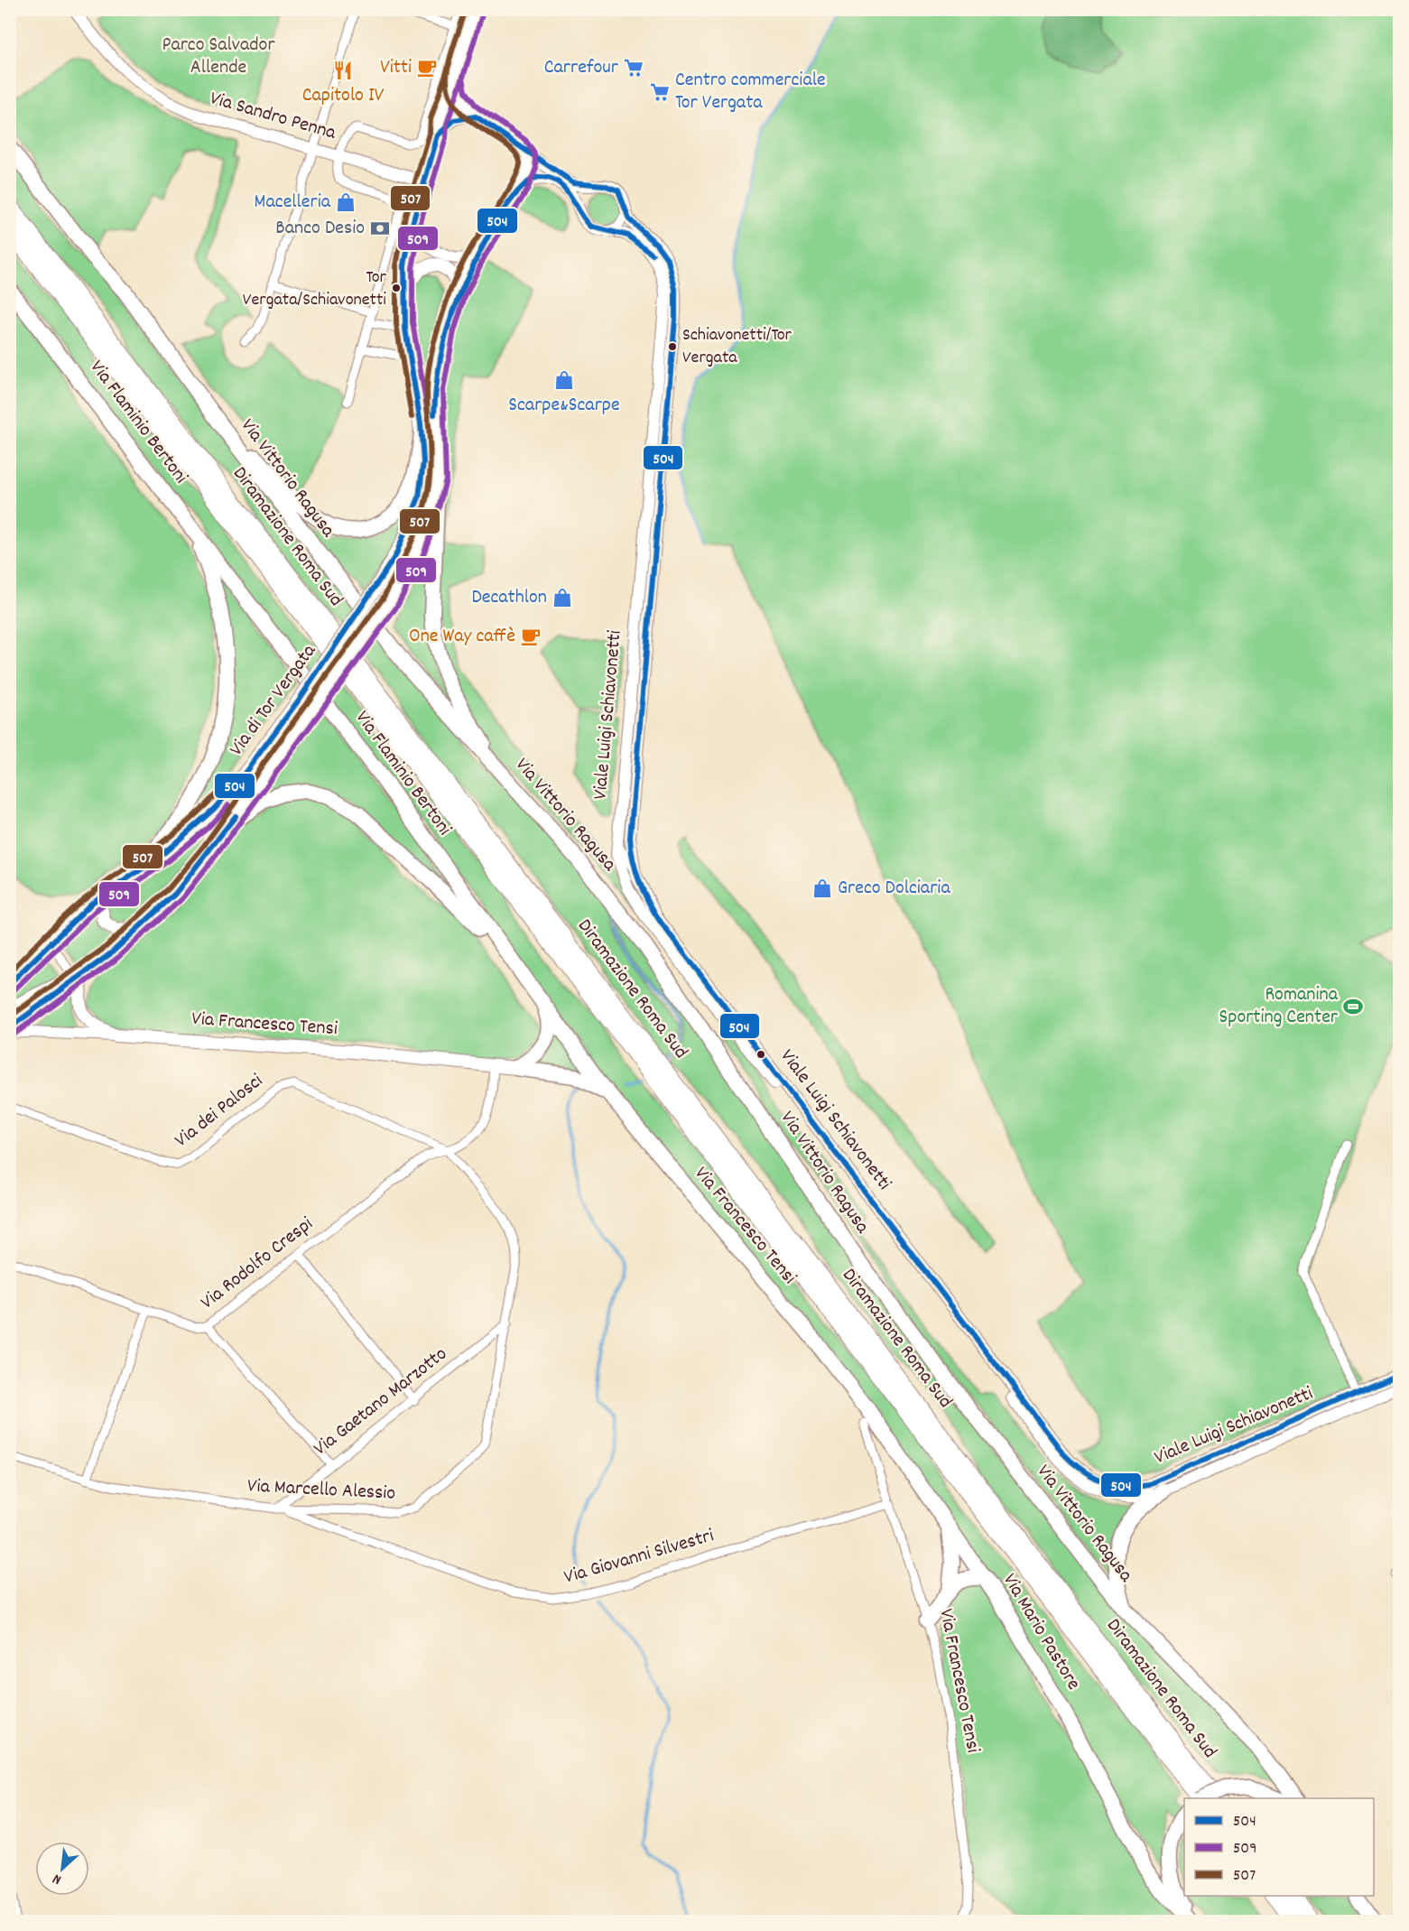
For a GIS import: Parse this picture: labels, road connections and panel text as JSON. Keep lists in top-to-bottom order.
{
  "streets": {
    "highway": [
      "Via Flaminio Bertoni",
      "Via Vittorio Ragusa",
      "Diramazione Roma Sud",
      "Via Francesco Tensi",
      "Via Mario Pastore"
    ],
    "main road": ["Via di Tor Vergata"],
    "street": [
      "Via Sandro Penna",
      "Viale Luigi Schiavonetti",
      "Via dei Palosci",
      "Via Rodolfo Crespi",
      "Via Gaetano Marzotto",
      "Via Marcello Alessio",
      "Via Giovanni Silvestri"
    ]
  },
  "crossings": [
    ["Via Sandro Penna", "Via di Tor Vergata"],
    ["Via Sandro Penna", "Viale Luigi Schiavonetti"],
    ["Via Flaminio Bertoni", "Via Francesco Tensi"],
    ["Via di Tor Vergata", "Viale Luigi Schiavonetti"],
    ["Via Francesco Tensi", "Via Rodolfo Crespi"],
    ["Via Francesco Tensi", "Via Giovanni Silvestri"],
    ["Via Francesco Tensi", "Via Mario Pastore"],
    ["Via dei Palosci", "Via Rodolfo Crespi"],
    ["Via dei Palosci", "Via Marcello Alessio"],
    ["Via Rodolfo Crespi", "Via Marcello Alessio"],
    ["Via Gaetano Marzotto", "Via Marcello Alessio"],
    ["Via Gaetano Marzotto", "Via Giovanni Silvestri"],
    ["Via Marcello Alessio", "Via Giovanni Silvestri"]
  ],
  "parks": ["Parco Salvador Allende"],
  "places": {
    "cafe": ["Vitti", "One Way caffè"],
    "supermarket": ["Carrefour", "Centro commerciale Tor Vergata"],
    "restaurant": ["Capitolo IV"],
    "shop": [
      "Macelleria",
      "Scarpe&Scarpe",
      "Decathlon",
      "Greco Dolciaria"
    ],
    "bank": ["Banco Desio"],
    "other": ["Tor Vergata/Schiavonetti", "Schiavonetti/Tor Vergata"],
    "sports": ["Romanina Sporting Center"]
  },
  "lines": ["transit line 507", "transit line 509", "transit line 504"],
  "legend": ["504", "509", "507"],
  "north": "bottom left"
}
